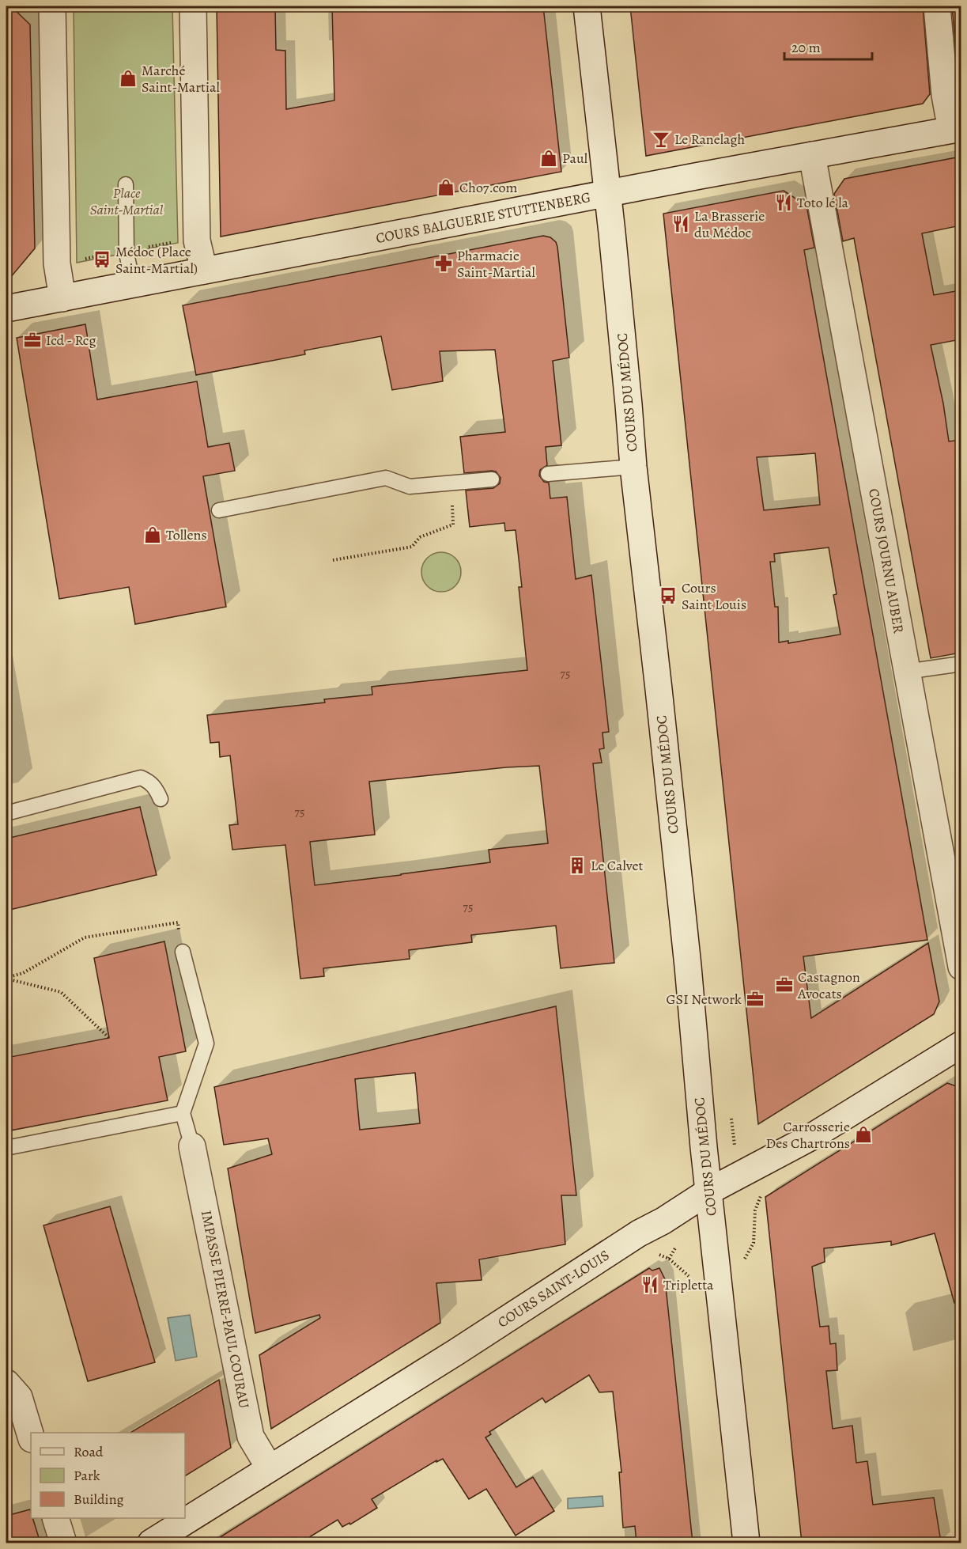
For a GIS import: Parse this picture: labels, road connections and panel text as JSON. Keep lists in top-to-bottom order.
{
  "streets": {
    "main road": [
      "COURS BALGUERIE STUTTENBERG",
      "COURS DU MÉDOC",
      "COURS JOURNU AUBER",
      "COURS SAINT-LOUIS",
      "IMPASSE PIERRE-PAUL COURAU"
    ]
  },
  "crossings": [
    ["COURS BALGUERIE STUTTENBERG", "COURS DU MÉDOC"],
    ["COURS BALGUERIE STUTTENBERG", "COURS JOURNU AUBER"],
    ["COURS DU MÉDOC", "COURS SAINT-LOUIS"],
    ["COURS SAINT-LOUIS", "IMPASSE PIERRE-PAUL COURAU"]
  ],
  "parks": ["Place Saint-Martial"],
  "places": {
    "shop": [
      "Marché Saint-Martial",
      "Paul",
      "Cho7.com",
      "Tollens",
      "Carrosserie Des Chartrons"
    ],
    "bar": ["Le Ranelagh"],
    "restaurant": ["Toto lé la", "La Brasserie du Médoc", "Tripletta"],
    "bus stop": ["Médoc (Place Saint-Martial)", "Cours Saint Louis"],
    "pharmacy": ["Pharmacie Saint-Martial"],
    "office": ["Icd - Rcg", "Castagnon Avocats", "GSI Network"],
    "building": ["Le Calvet"]
  },
  "house_numbers": ["75", "75", "75"],
  "legend": ["Road", "Park", "Building"],
  "scale_bar": "20 m"
}
